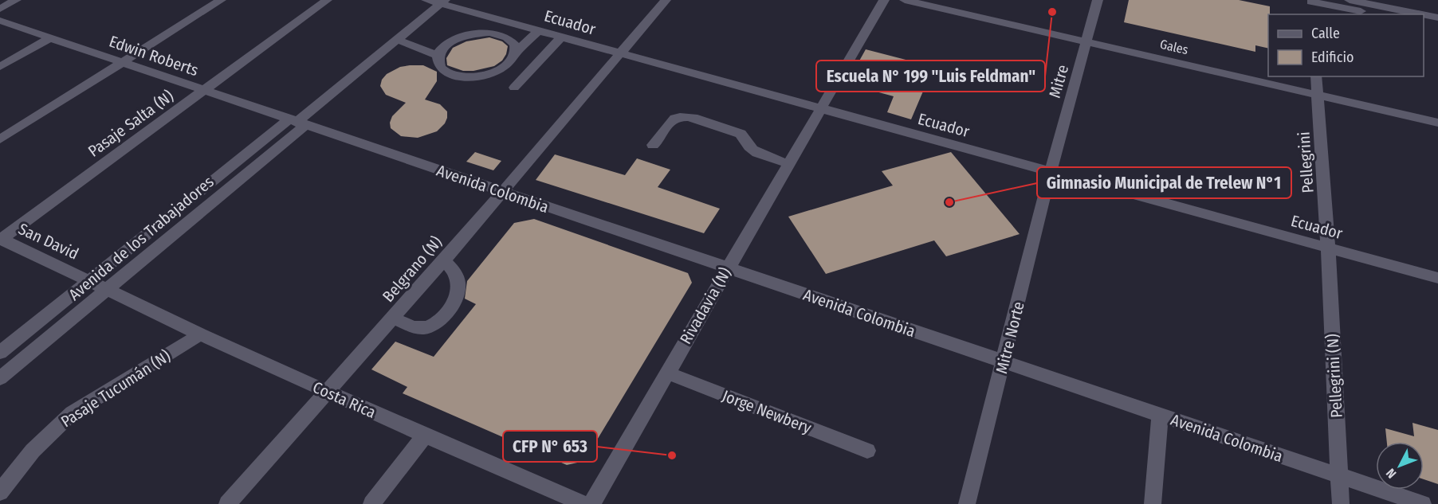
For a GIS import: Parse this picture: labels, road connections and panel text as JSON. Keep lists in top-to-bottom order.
{
  "streets": {
    "street": [
      "Ecuador",
      "Gales",
      "Edwin Roberts",
      "Mitre",
      "Pasaje Salta (N)",
      "Pellegrini",
      "Avenida Colombia",
      "Avenida de los Trabajadores",
      "San David",
      "Belgrano (N)",
      "Rivadavia (N)",
      "Mitre Norte",
      "Pellegrini (N)",
      "Pasaje Tucumán (N)",
      "Costa Rica",
      "Jorge Newbery"
    ]
  },
  "crossings": [
    ["Ecuador", "Mitre"],
    ["Ecuador", "Pellegrini"],
    ["Ecuador", "Avenida de los Trabajadores"],
    ["Ecuador", "Belgrano (N)"],
    ["Ecuador", "Rivadavia (N)"],
    ["Ecuador", "Mitre Norte"],
    ["Ecuador", "Pellegrini (N)"],
    ["Gales", "Mitre"],
    ["Gales", "Pellegrini"],
    ["Edwin Roberts", "Pasaje Salta (N)"],
    ["Edwin Roberts", "Avenida Colombia"],
    ["Edwin Roberts", "Avenida de los Trabajadores"],
    ["Mitre", "Mitre Norte"],
    ["Pasaje Salta (N)", "San David"],
    ["Pellegrini", "Pellegrini (N)"],
    ["Avenida Colombia", "Avenida de los Trabajadores"],
    ["Avenida Colombia", "Belgrano (N)"],
    ["Avenida Colombia", "Rivadavia (N)"],
    ["Avenida Colombia", "Mitre Norte"],
    ["Avenida Colombia", "Pellegrini (N)"],
    ["Avenida de los Trabajadores", "San David"],
    ["Avenida de los Trabajadores", "Costa Rica"],
    ["San David", "Costa Rica"],
    ["Belgrano (N)", "Costa Rica"],
    ["Rivadavia (N)", "Jorge Newbery"],
    ["Pasaje Tucumán (N)", "Costa Rica"]
  ],
  "places": ["Escuela N° 199 \"Luis Feldman\"", "Gimnasio Municipal de Trelew N°1", "CFP N° 653"],
  "legend": ["Calle", "Edificio"],
  "north": "bottom left"
}
